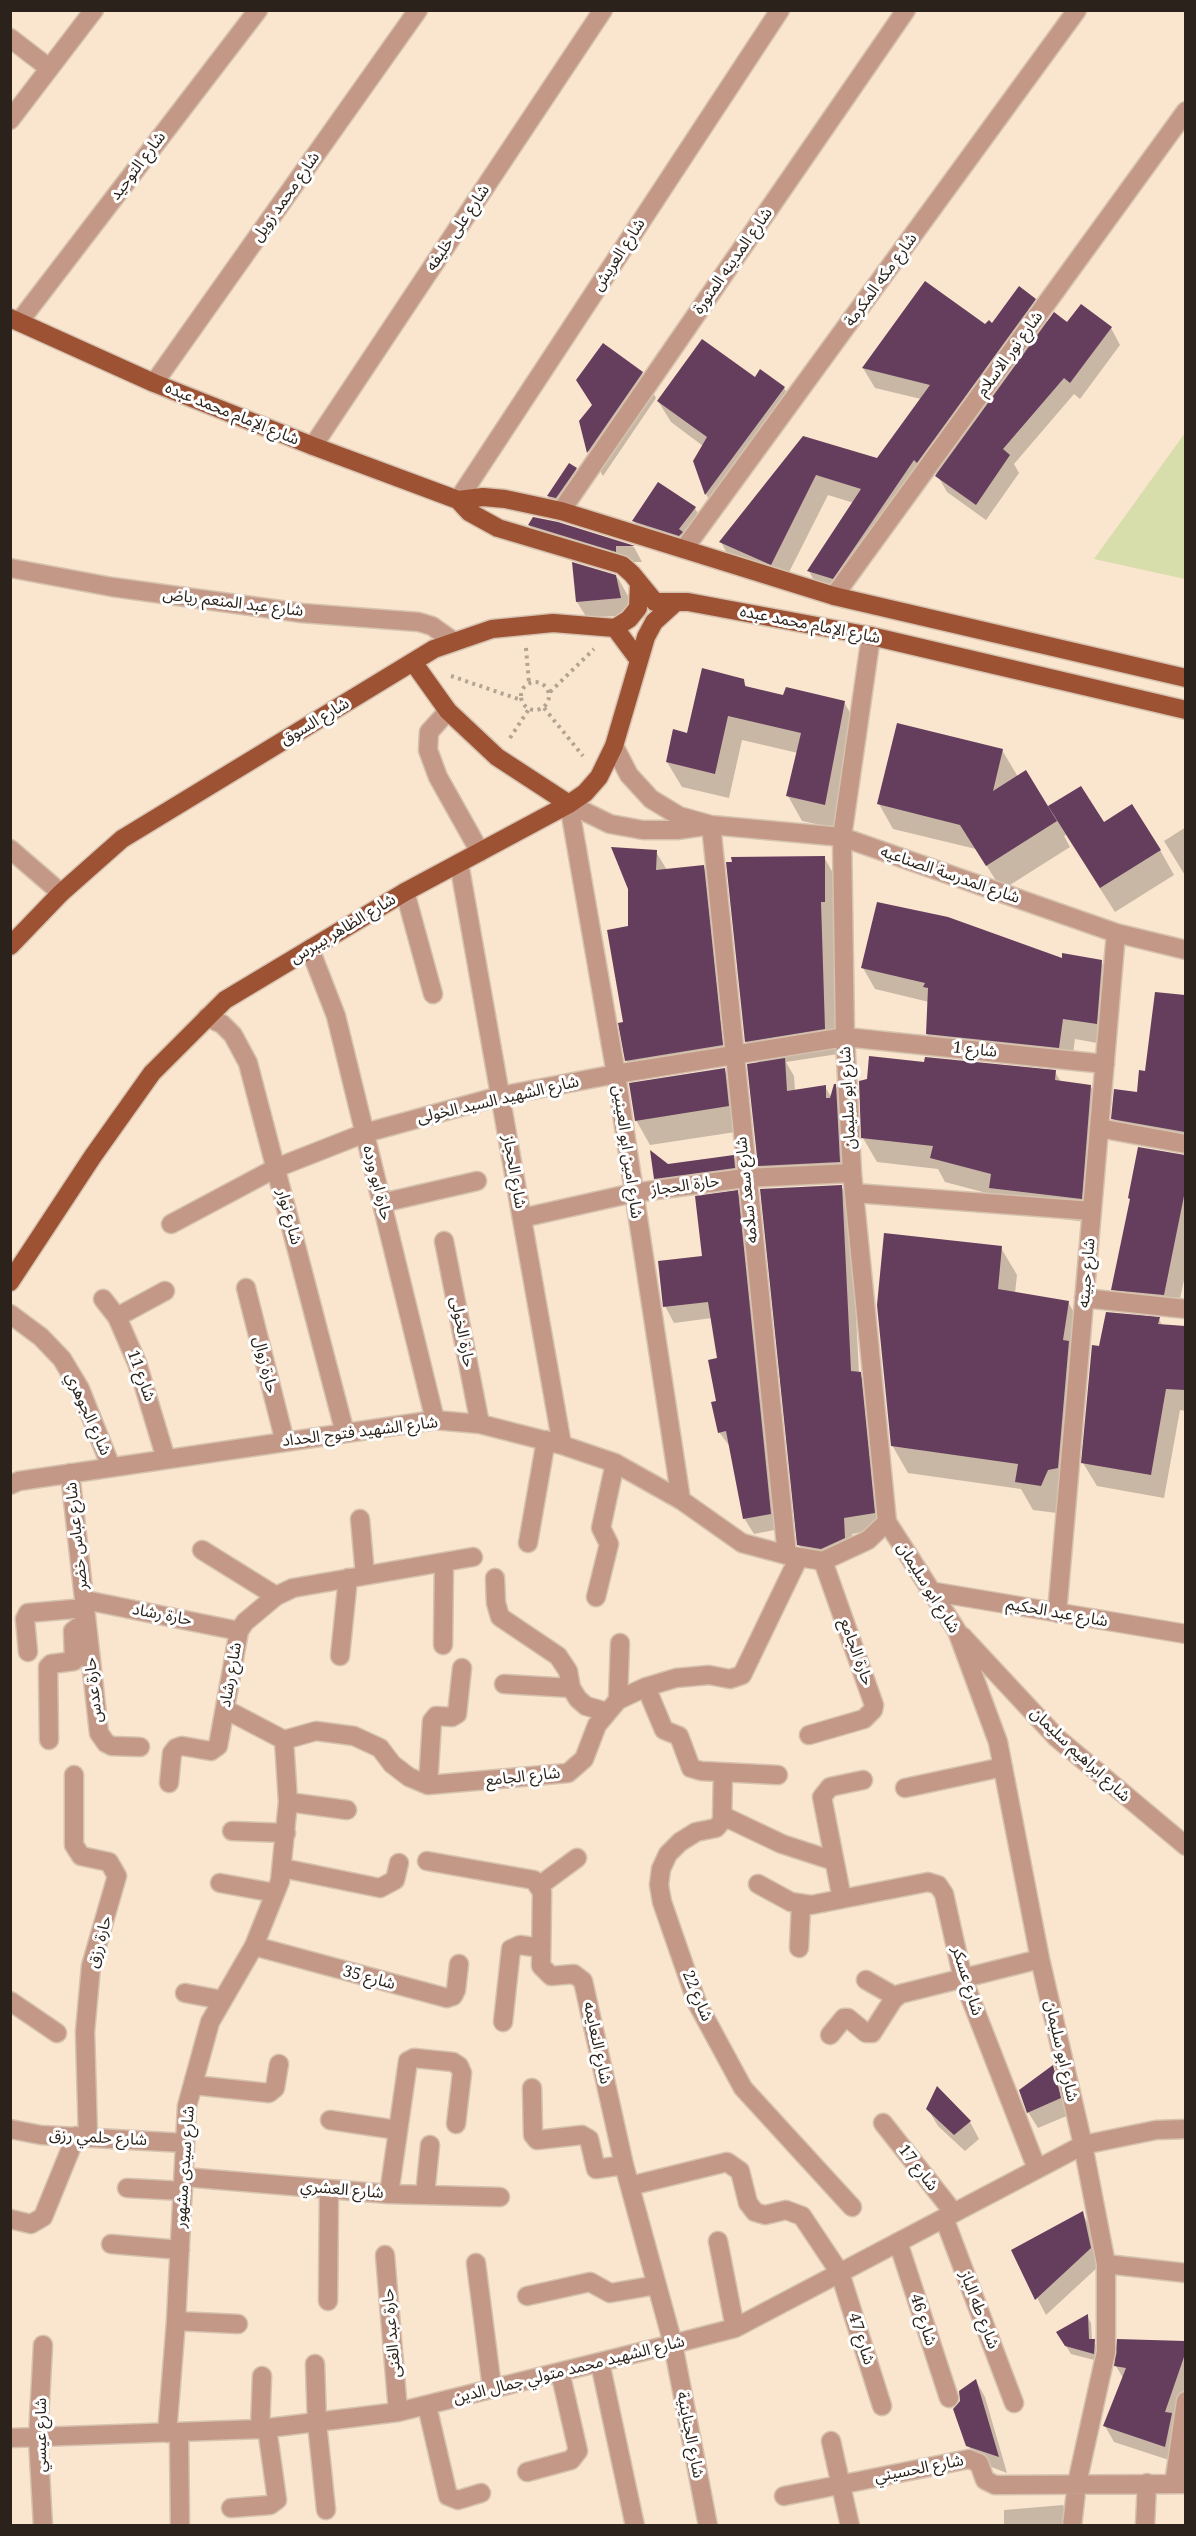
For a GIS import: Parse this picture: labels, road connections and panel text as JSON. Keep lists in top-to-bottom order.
{
  "streets": {
    "main road": ["شارع الإمام محمد عبده", "شارع السوق", "شارع الظاهر بيبرس"],
    "street": [
      "شارع التوحيد",
      "شارع محمد زويل",
      "شارع على خليفه",
      "شارع العريش",
      "شارع المدينه المنورة",
      "شارع مكه المكرمة",
      "شارع نور الاسلام",
      "شارع عبد المنعم رياض",
      "شارع المدرسة الصناعيه",
      "شارع 1",
      "شارع ابو سليمان",
      "شارع الشهيد السيد الخولى",
      "شارع امين ابو العينين",
      "شارع الحجاز",
      "حارة ابو ورده",
      "حارة الحجاز",
      "شارع سعد سلامه",
      "شارع نوار",
      "شارع حبيته",
      "حارة الخولى",
      "حارة زوال",
      "شارع 11",
      "شارع الجوهري",
      "شارع الشهيد فتوح الحداد",
      "شارع عباس خضر",
      "شارع عبد الحكيم",
      "حارة رشاد",
      "حارة الجامع",
      "شارع رشاد",
      "حارة عدس",
      "شارع ابراهيم سليمان",
      "شارع الجامع",
      "حارة رزق",
      "شارع 35",
      "شارع عسكر",
      "شارع 22",
      "شارع النعايمه",
      "شارع حلمي رزق",
      "شارع سيدى مشهور",
      "شارع 17",
      "شارع العشري",
      "شارع طه الباز",
      "شارع 46",
      "حارة عبد الغنى",
      "شارع 47",
      "شارع الشهيد محمد متولي جمال الدين",
      "شارع عيسي",
      "شارع الجناينية",
      "شارع الحسيني"
    ]
  },
  "crossings": [
    ["شارع التوحيد", "شارع الإمام محمد عبده"],
    ["شارع محمد زويل", "شارع الإمام محمد عبده"],
    ["شارع على خليفه", "شارع الإمام محمد عبده"],
    ["شارع العريش", "شارع الإمام محمد عبده"],
    ["شارع المدينه المنورة", "شارع الإمام محمد عبده"],
    ["شارع مكه المكرمة", "شارع الإمام محمد عبده"],
    ["شارع نور الاسلام", "شارع الإمام محمد عبده"],
    ["شارع الإمام محمد عبده", "شارع الظاهر بيبرس"],
    ["شارع الإمام محمد عبده", "شارع ابو سليمان"],
    ["شارع عبد المنعم رياض", "شارع السوق"],
    ["شارع المدرسة الصناعيه", "شارع الظاهر بيبرس"],
    ["شارع المدرسة الصناعيه", "شارع ابو سليمان"],
    ["شارع المدرسة الصناعيه", "شارع امين ابو العينين"],
    ["شارع المدرسة الصناعيه", "شارع سعد سلامه"],
    ["شارع المدرسة الصناعيه", "شارع حبيته"],
    ["شارع الظاهر بيبرس", "شارع امين ابو العينين"],
    ["شارع الظاهر بيبرس", "شارع الحجاز"],
    ["شارع الظاهر بيبرس", "حارة ابو ورده"],
    ["شارع الظاهر بيبرس", "شارع نوار"],
    ["شارع 1", "شارع ابو سليمان"],
    ["شارع 1", "شارع الشهيد السيد الخولى"],
    ["شارع 1", "شارع حبيته"],
    ["شارع ابو سليمان", "شارع الشهيد السيد الخولى"],
    ["شارع ابو سليمان", "حارة الحجاز"],
    ["شارع ابو سليمان", "شارع عبد الحكيم"],
    ["شارع ابو سليمان", "شارع ابراهيم سليمان"],
    ["شارع ابو سليمان", "شارع الشهيد محمد متولي جمال الدين"],
    ["شارع ابو سليمان", "شارع الحسيني"],
    ["شارع الشهيد السيد الخولى", "شارع امين ابو العينين"],
    ["شارع الشهيد السيد الخولى", "شارع الحجاز"],
    ["شارع الشهيد السيد الخولى", "حارة ابو ورده"],
    ["شارع الشهيد السيد الخولى", "شارع سعد سلامه"],
    ["شارع الشهيد السيد الخولى", "شارع نوار"],
    ["شارع امين ابو العينين", "حارة الحجاز"],
    ["شارع امين ابو العينين", "شارع الشهيد فتوح الحداد"],
    ["شارع الحجاز", "حارة الحجاز"],
    ["شارع الحجاز", "شارع الشهيد فتوح الحداد"],
    ["حارة ابو ورده", "شارع الشهيد فتوح الحداد"],
    ["حارة الحجاز", "شارع سعد سلامه"],
    ["شارع سعد سلامه", "شارع الشهيد فتوح الحداد"],
    ["شارع نوار", "شارع الشهيد فتوح الحداد"],
    ["شارع حبيته", "شارع عبد الحكيم"],
    ["حارة الخولى", "شارع الشهيد فتوح الحداد"],
    ["حارة زوال", "شارع الشهيد فتوح الحداد"],
    ["شارع 11", "شارع الشهيد فتوح الحداد"],
    ["شارع الجوهري", "شارع الشهيد فتوح الحداد"],
    ["شارع الشهيد فتوح الحداد", "شارع عباس خضر"],
    ["شارع الشهيد فتوح الحداد", "حارة الجامع"],
    ["شارع عباس خضر", "حارة رشاد"],
    ["شارع عباس خضر", "حارة عدس"],
    ["حارة رشاد", "شارع رشاد"],
    ["حارة رشاد", "حارة عدس"],
    ["حارة رزق", "شارع حلمي رزق"],
    ["شارع 35", "شارع سيدى مشهور"],
    ["شارع عسكر", "شارع الشهيد محمد متولي جمال الدين"],
    ["شارع النعايمه", "شارع 47"],
    ["شارع النعايمه", "شارع الشهيد محمد متولي جمال الدين"],
    ["شارع النعايمه", "شارع الجناينية"],
    ["شارع حلمي رزق", "شارع سيدى مشهور"],
    ["شارع سيدى مشهور", "شارع العشري"],
    ["شارع سيدى مشهور", "شارع الشهيد محمد متولي جمال الدين"],
    ["شارع 17", "شارع طه الباز"],
    ["شارع 17", "شارع الشهيد محمد متولي جمال الدين"],
    ["شارع طه الباز", "شارع الشهيد محمد متولي جمال الدين"],
    ["شارع 46", "شارع الشهيد محمد متولي جمال الدين"],
    ["حارة عبد الغنى", "شارع الشهيد محمد متولي جمال الدين"],
    ["شارع 47", "شارع الشهيد محمد متولي جمال الدين"],
    ["شارع الشهيد محمد متولي جمال الدين", "شارع عيسي"],
    ["شارع الشهيد محمد متولي جمال الدين", "شارع الجناينية"]
  ]
}
